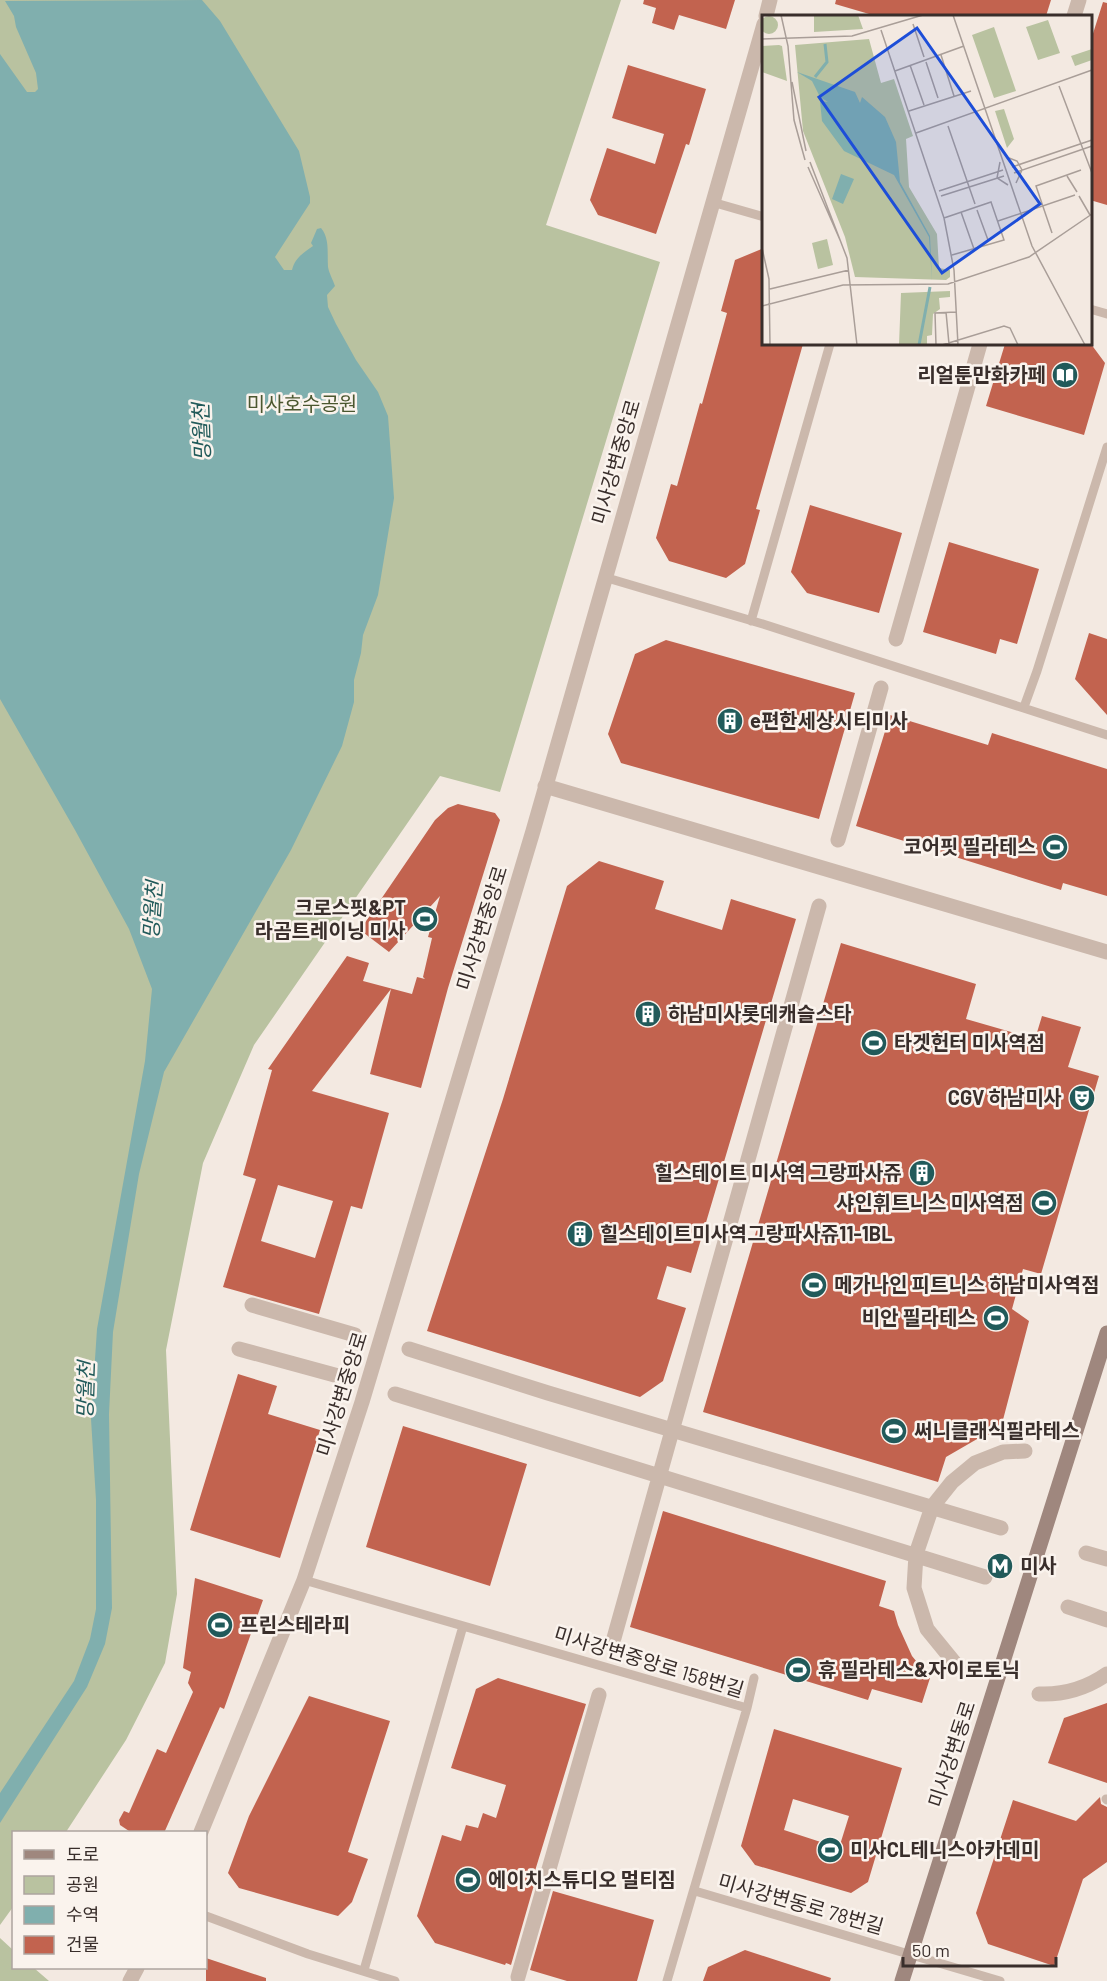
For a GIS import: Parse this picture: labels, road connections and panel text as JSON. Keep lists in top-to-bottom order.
{
  "streets": {
    "main road": ["미사강변동로"],
    "street": ["미사강변중앙로"],
    "lane": ["미사강변중앙로 158번길", "미사강변동로 78번길"]
  },
  "crossings": [
    ["미사강변중앙로", "미사강변중앙로 158번길"],
    ["미사강변중앙로 158번길", "미사강변동로 78번길"],
    ["미사강변동로", "미사강변동로 78번길"]
  ],
  "water": ["망월천"],
  "parks": ["미사호수공원"],
  "places": {
    "library": ["리얼툰만화카페"],
    "building": [
      "e편한세상시티미사",
      "하남미사롯데캐슬스타",
      "힐스테이트 미사역 그랑파사쥬",
      "힐스테이트미사역그랑파사쥬11-1BL"
    ],
    "sports": [
      "코어핏 필라테스",
      "크로스핏&PT 라곰트레이닝 미사",
      "타겟헌터 미사역점",
      "샤인휘트니스 미사역점",
      "메가나인 피트니스 하남미사역점",
      "비안 필라테스",
      "써니클래식필라테스",
      "프린스테라피",
      "휴 필라테스&자이로토닉",
      "미사CL테니스아카데미",
      "에이치스튜디오 멀티짐"
    ],
    "theatre": ["CGV 하남미사"],
    "metro station": ["미사"]
  },
  "legend": [
    "도로",
    "공원",
    "수역",
    "건물"
  ],
  "scale_bar": "50 m"
}
